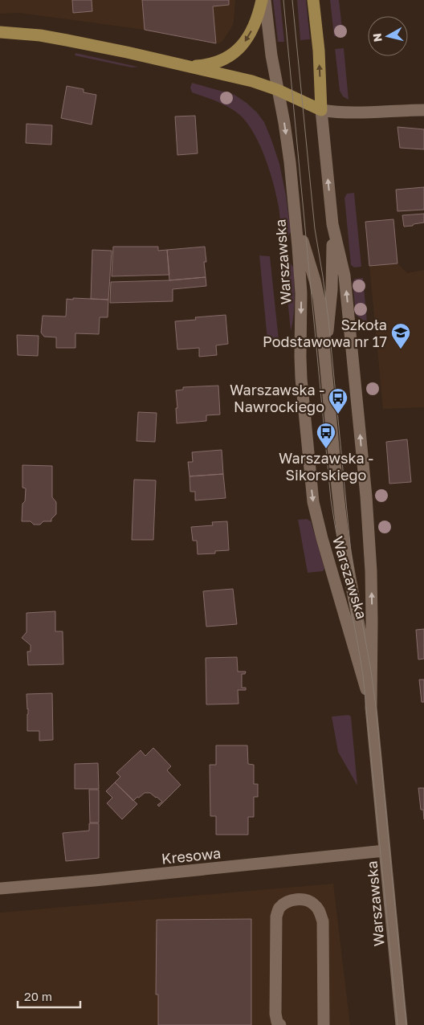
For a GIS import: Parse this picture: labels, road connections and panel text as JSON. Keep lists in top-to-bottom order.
{
  "streets": {
    "main road": ["Warszawska"],
    "street": ["Kresowa"]
  },
  "crossings": [
    ["Warszawska", "Kresowa"]
  ],
  "places": {
    "school or university": ["Szkoła Podstawowa nr 17"],
    "bus stop": ["Warszawska - Nawrockiego", "Warszawska - Sikorskiego"]
  },
  "scale_bar": "20 m",
  "north": "left"
}
